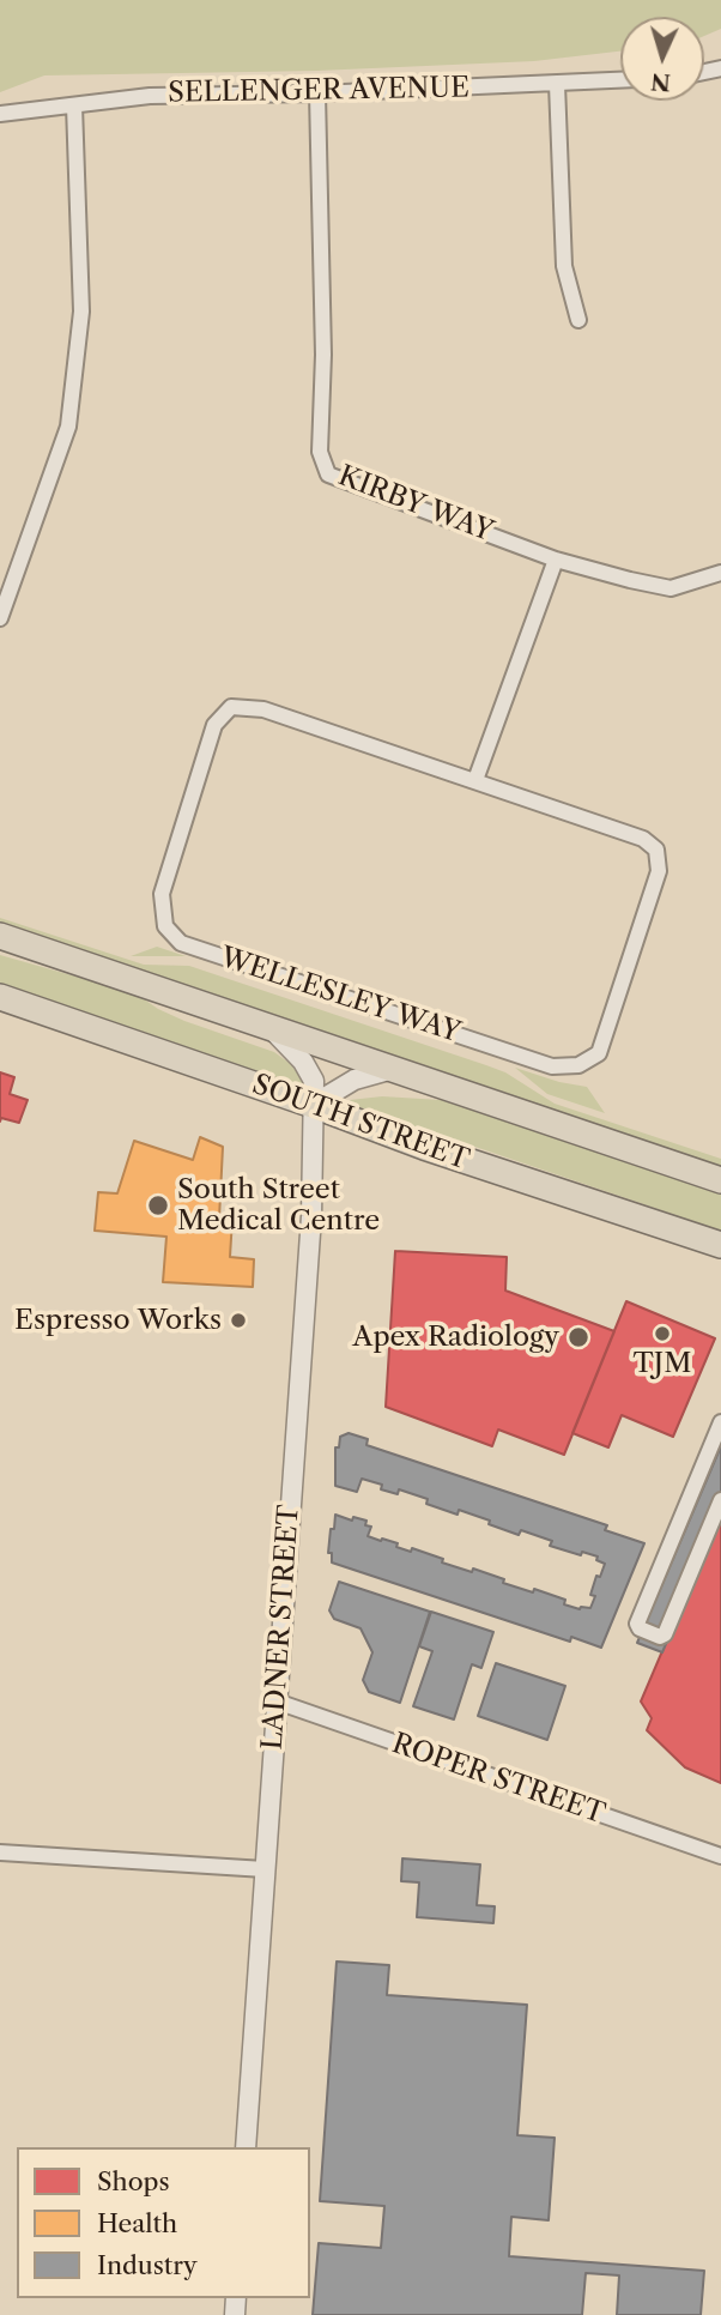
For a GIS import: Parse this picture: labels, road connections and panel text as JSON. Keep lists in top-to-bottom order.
{
  "streets": {
    "highway": ["SOUTH STREET"],
    "street": [
      "SELLENGER AVENUE",
      "KIRBY WAY",
      "WELLESLEY WAY",
      "LADNER STREET",
      "ROPER STREET"
    ]
  },
  "crossings": [
    ["SELLENGER AVENUE", "KIRBY WAY"],
    ["SOUTH STREET", "LADNER STREET"],
    ["LADNER STREET", "ROPER STREET"]
  ],
  "places": [
    "South Street Medical Centre",
    "Espresso Works",
    "TJM",
    "Apex Radiology"
  ],
  "legend": ["Shops", "Health", "Industry"],
  "north": "bottom"
}
